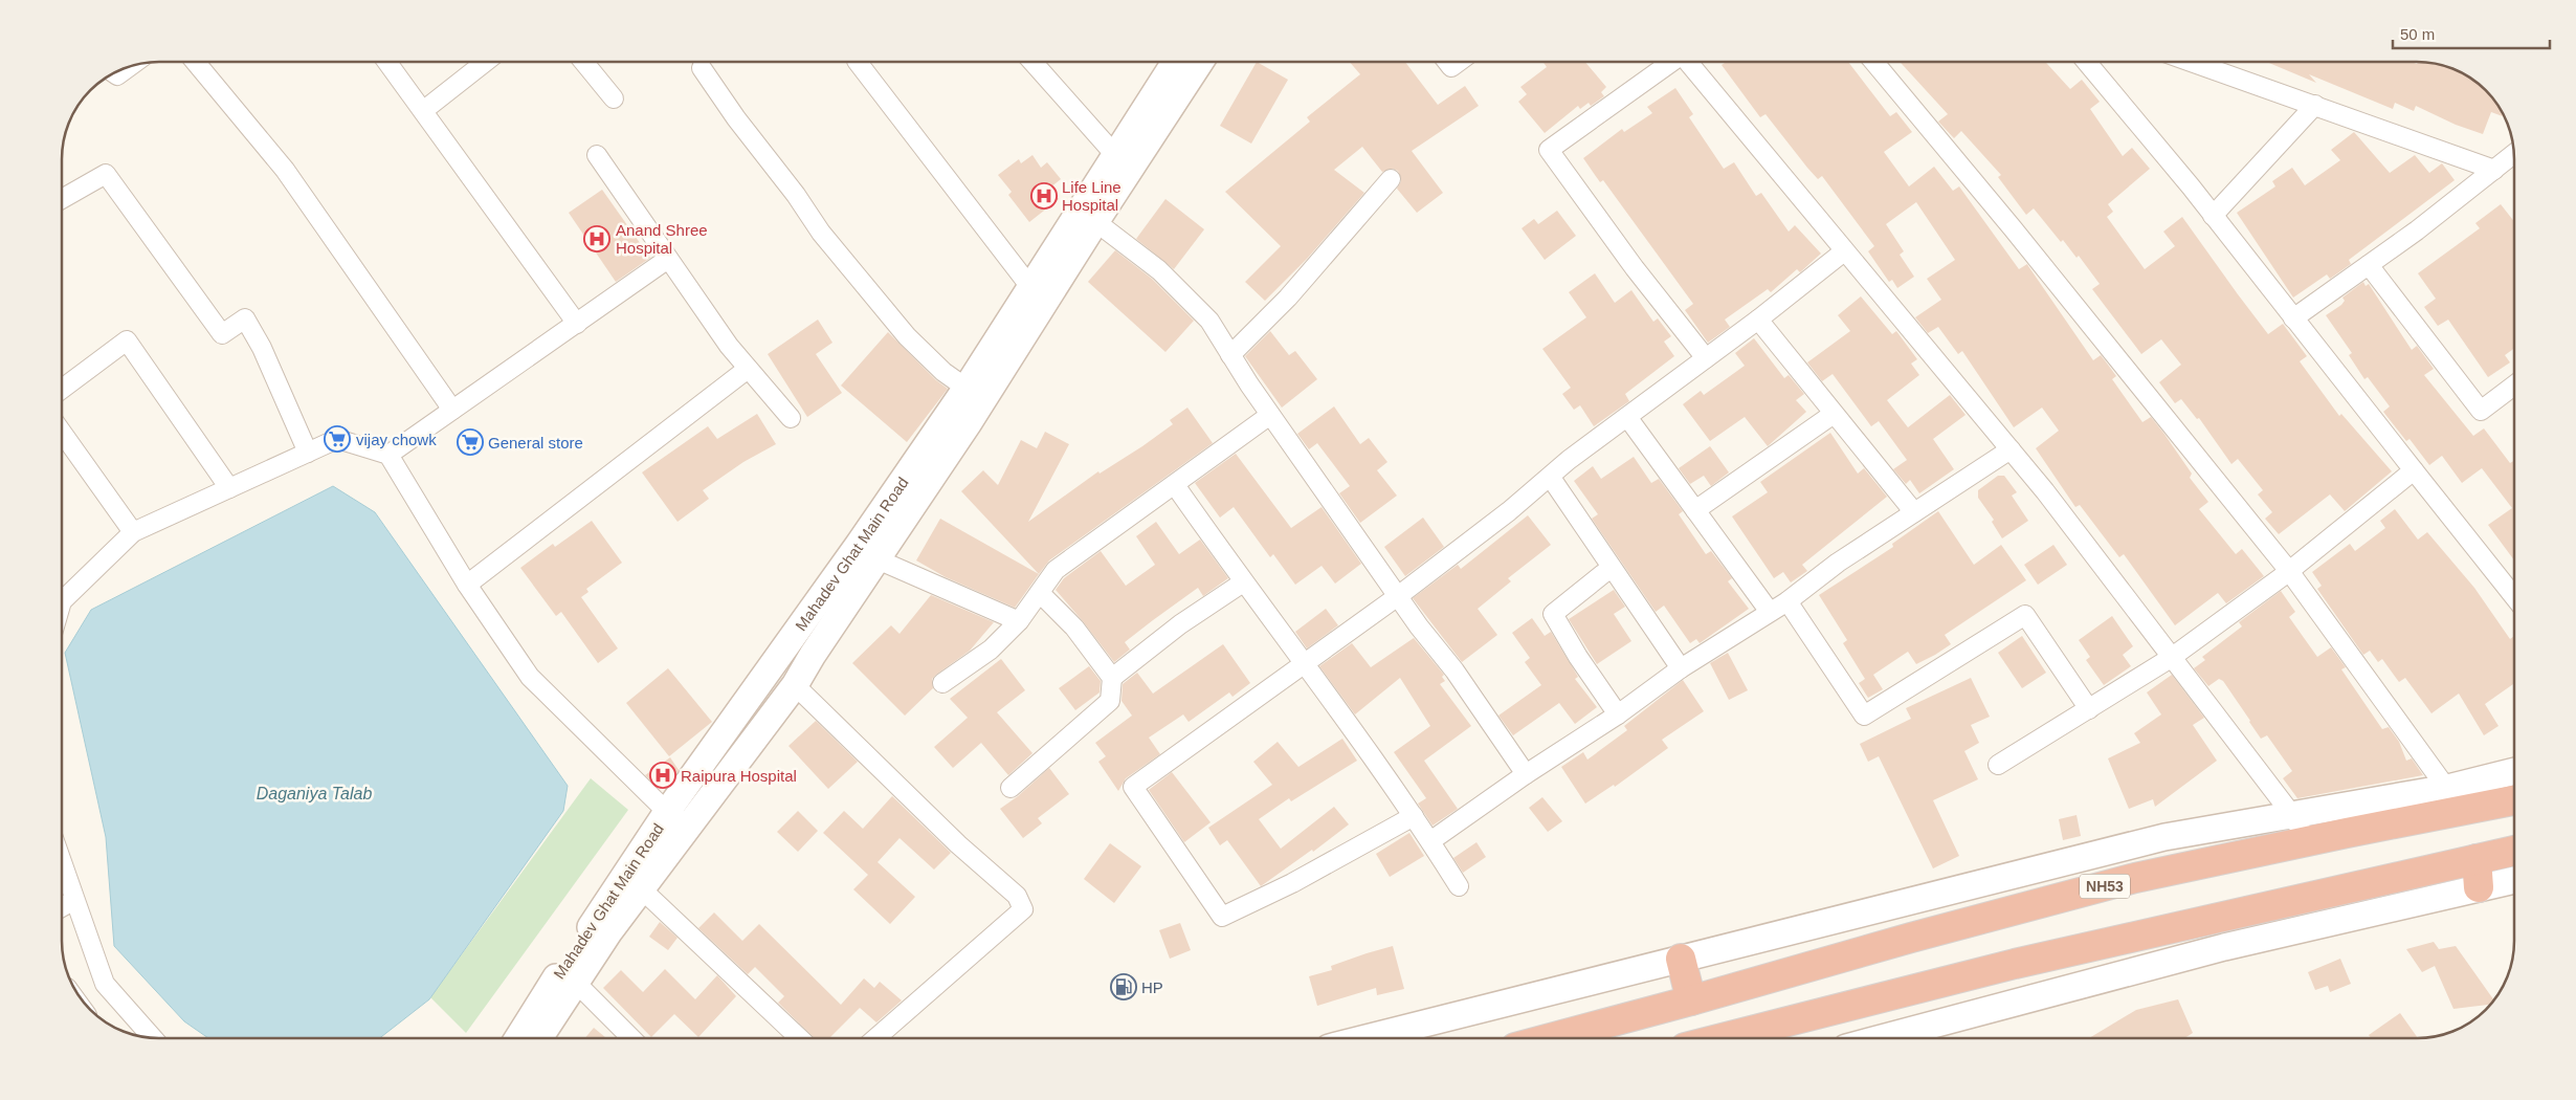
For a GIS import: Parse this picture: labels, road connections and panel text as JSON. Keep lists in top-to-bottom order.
{
  "streets": {
    "highway": ["NH53"],
    "street": ["Mahadev Ghat Main Road"]
  },
  "water": ["Daganiya Talab"],
  "places": {
    "hospital": ["Life Line Hospital", "Anand Shree Hospital", "Raipura Hospital"],
    "supermarket": ["vijay chowk", "General store"],
    "fuel station": ["HP"]
  },
  "scale_bar": "50 m"
}
